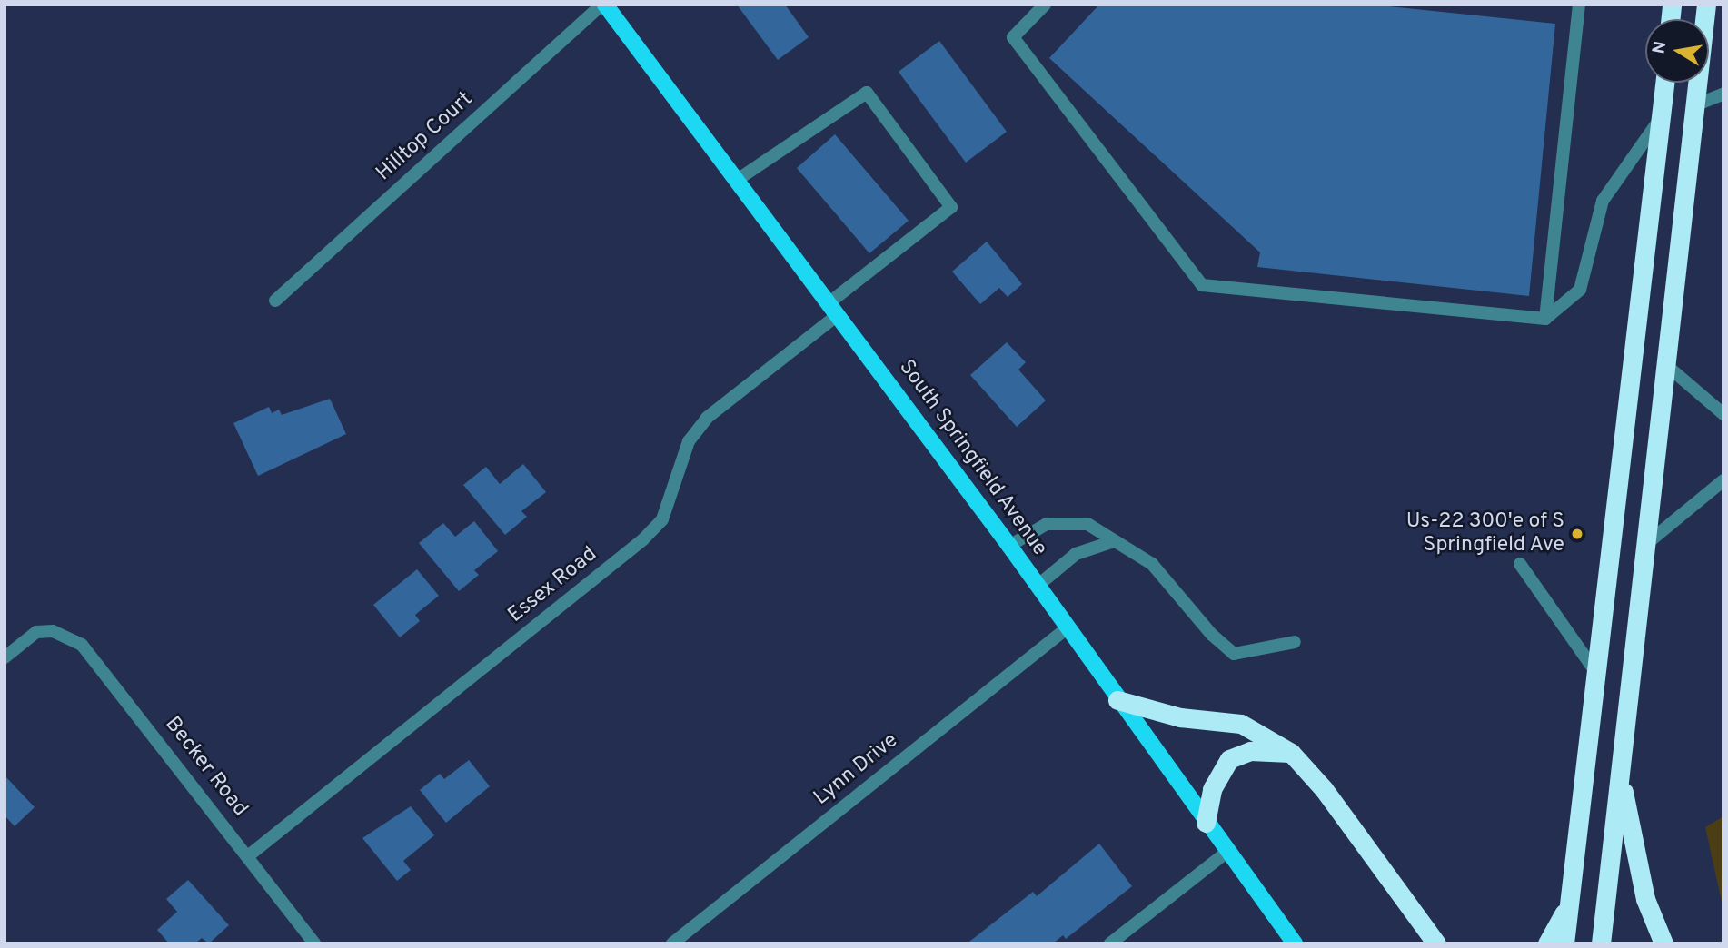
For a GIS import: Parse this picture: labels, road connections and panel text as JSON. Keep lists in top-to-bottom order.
{
  "streets": {
    "main road": ["South Springfield Avenue"],
    "street": [
      "Hilltop Court",
      "Essex Road",
      "Becker Road",
      "Lynn Drive"
    ]
  },
  "crossings": [
    ["Hilltop Court", "South Springfield Avenue"],
    ["South Springfield Avenue", "Essex Road"],
    ["South Springfield Avenue", "Lynn Drive"],
    ["Essex Road", "Becker Road"]
  ],
  "places": ["Us-22 300'e of S Springfield Ave"],
  "north": "left"
}
